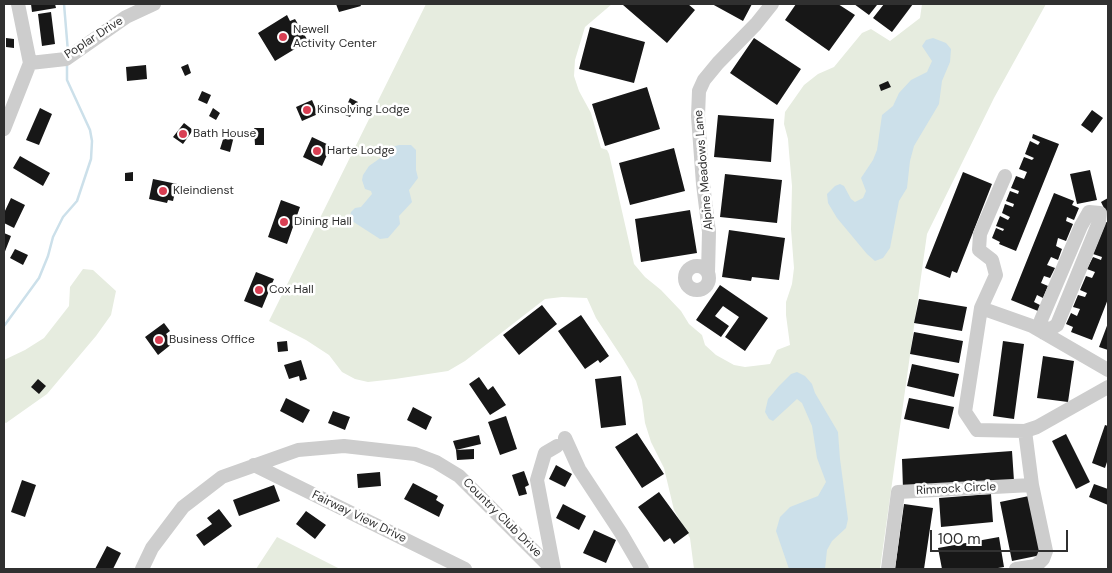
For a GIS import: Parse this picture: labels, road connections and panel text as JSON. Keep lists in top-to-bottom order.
{
  "streets": {
    "street": [
      "Poplar Drive",
      "Alpine Meadows Lane",
      "Rimrock Circle",
      "Fairway View Drive",
      "Country Club Drive"
    ]
  },
  "crossings": [
    ["Fairway View Drive", "Country Club Drive"]
  ],
  "places": [
    "Newell Activity Center",
    "Kinsolving Lodge",
    "Bath House",
    "Harte Lodge",
    "Kleindienst",
    "Dining Hall",
    "Cox Hall",
    "Business Office"
  ],
  "scale_bar": "100 m"
}
